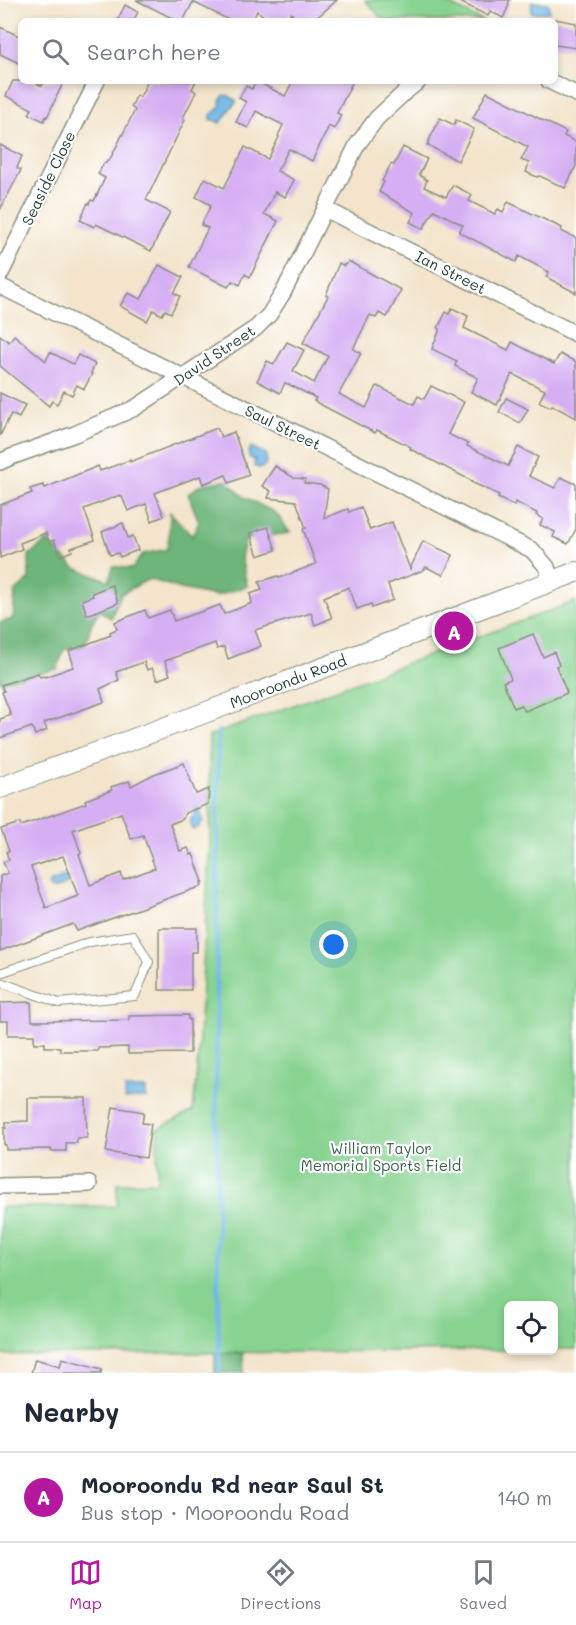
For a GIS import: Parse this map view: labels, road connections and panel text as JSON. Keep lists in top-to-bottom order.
{
  "streets": {
    "street": [
      "Seaside Close",
      "Ian Street",
      "David Street",
      "Saul Street",
      "Mooroondu Road"
    ]
  },
  "crossings": [
    ["Ian Street", "David Street"],
    ["David Street", "Saul Street"],
    ["Saul Street", "Mooroondu Road"]
  ],
  "parks": ["William Taylor Memorial Sports Field"],
  "page": {
    "search": "Search here",
    "pins": "A",
    "heading": "Nearby",
    "list": [
      {
        "mark": "A",
        "name": "Mooroondu Rd near Saul St",
        "note": "Bus stop · Mooroondu Road",
        "value": "140 m"
      }
    ],
    "nav": ["Map", "Directions", "Saved"]
  }
}
